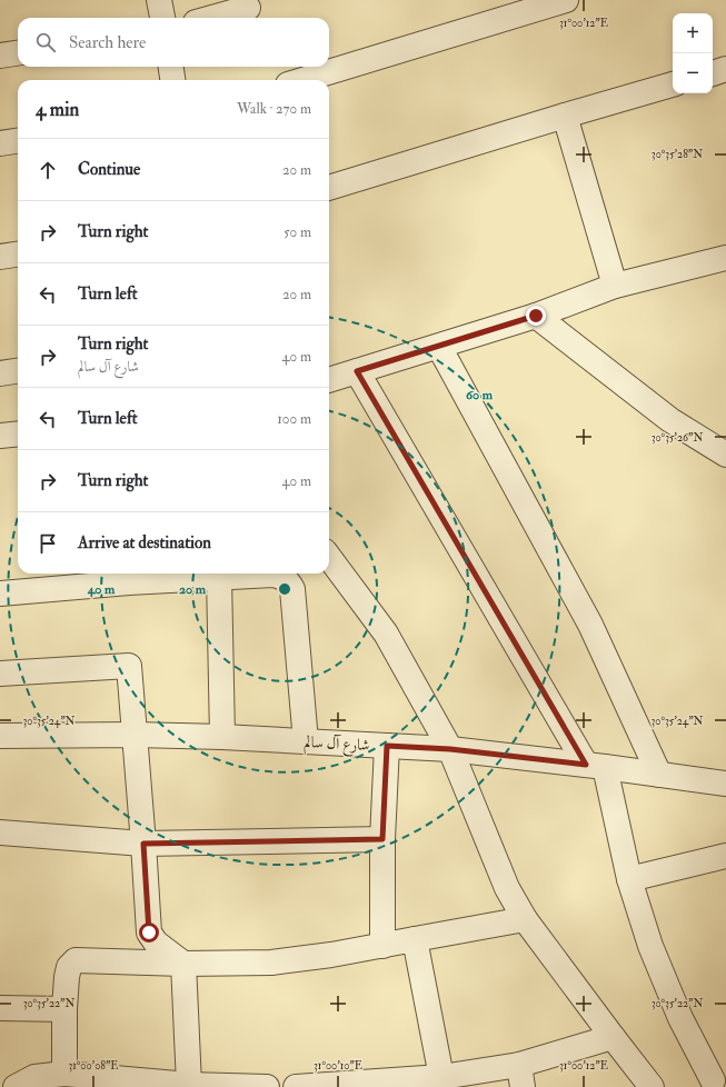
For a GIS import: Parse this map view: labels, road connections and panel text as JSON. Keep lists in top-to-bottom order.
{
  "streets": {
    "street": ["شارع آل سالم"]
  },
  "page": {
    "map_buttons": ["+", "−"],
    "search": "Search here",
    "heading": ["4 min", "Walk · 270 m"],
    "list": [
      ["Continue", "20 m"],
      ["Turn right", "50 m"],
      ["Turn left", "20 m"],
      ["Turn right", "شارع آل سالم", "40 m"],
      ["Turn left", "100 m"],
      ["Turn right", "40 m"],
      "Arrive at destination"
    ]
  },
  "coordinates": [
    "31°00'12\"E",
    "30°35'28\"N",
    "30°35'26\"N",
    "30°35'24\"N",
    "30°35'22\"N",
    "31°00'08\"E",
    "31°00'10\"E"
  ],
  "rings": ["60 m", "40 m", "20 m"]
}
